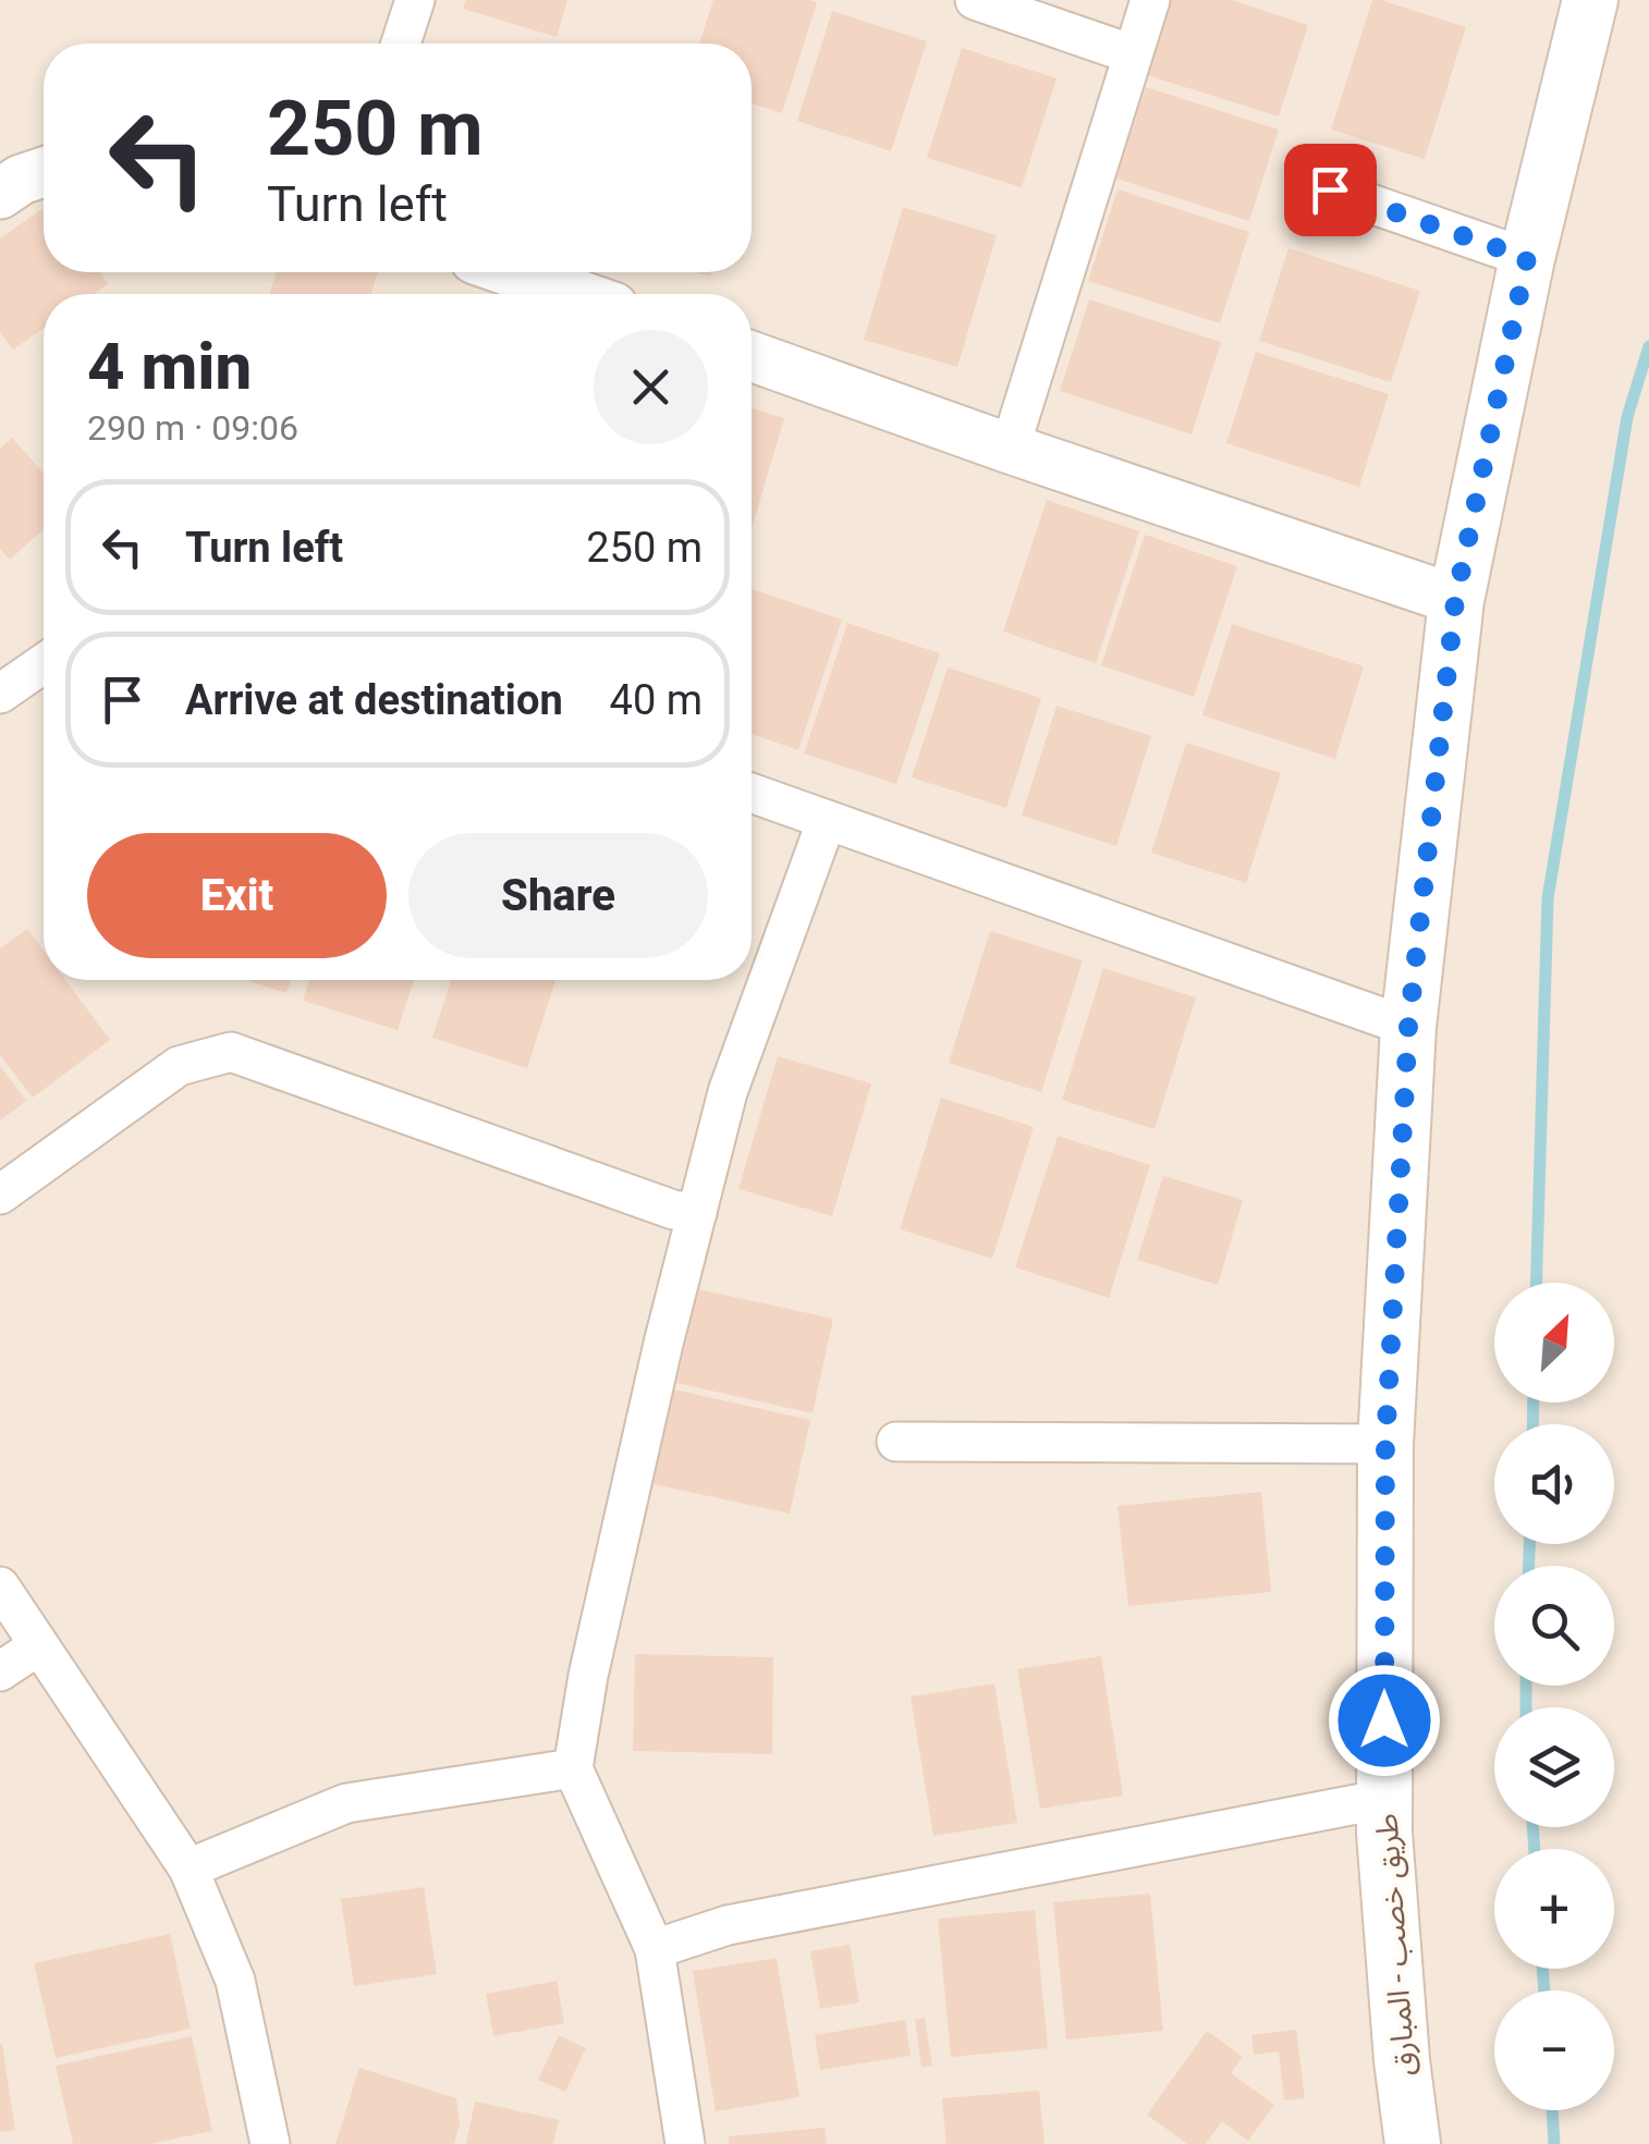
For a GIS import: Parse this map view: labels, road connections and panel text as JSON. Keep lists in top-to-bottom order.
{
  "streets": {
    "main road": ["طريق خصب - المبارق"]
  },
  "north": "top right",
  "page": {
    "turn": ["250 m", "Turn left"],
    "heading": ["4 min", "290 m · 09:06"],
    "list": [
      {
        "name": "Turn left",
        "value": "250 m"
      },
      {
        "name": "Arrive at destination",
        "value": "40 m"
      }
    ],
    "buttons": ["Exit", "Share"],
    "map_buttons": ["+", "−"]
  }
}
